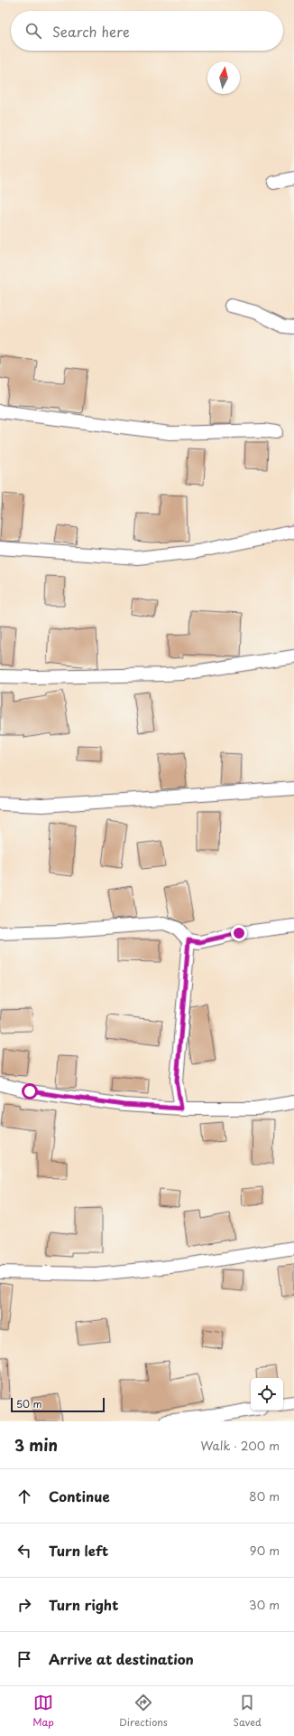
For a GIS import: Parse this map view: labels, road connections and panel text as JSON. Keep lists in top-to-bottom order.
{
  "scale_bar": "50 m",
  "north": "top",
  "page": {
    "search": "Search here",
    "scale": "50 m",
    "heading": ["3 min", "Walk · 200 m"],
    "list": [
      ["Continue", "80 m"],
      ["Turn left", "90 m"],
      ["Turn right", "30 m"],
      "Arrive at destination"
    ],
    "nav": ["Map", "Directions", "Saved"]
  }
}
